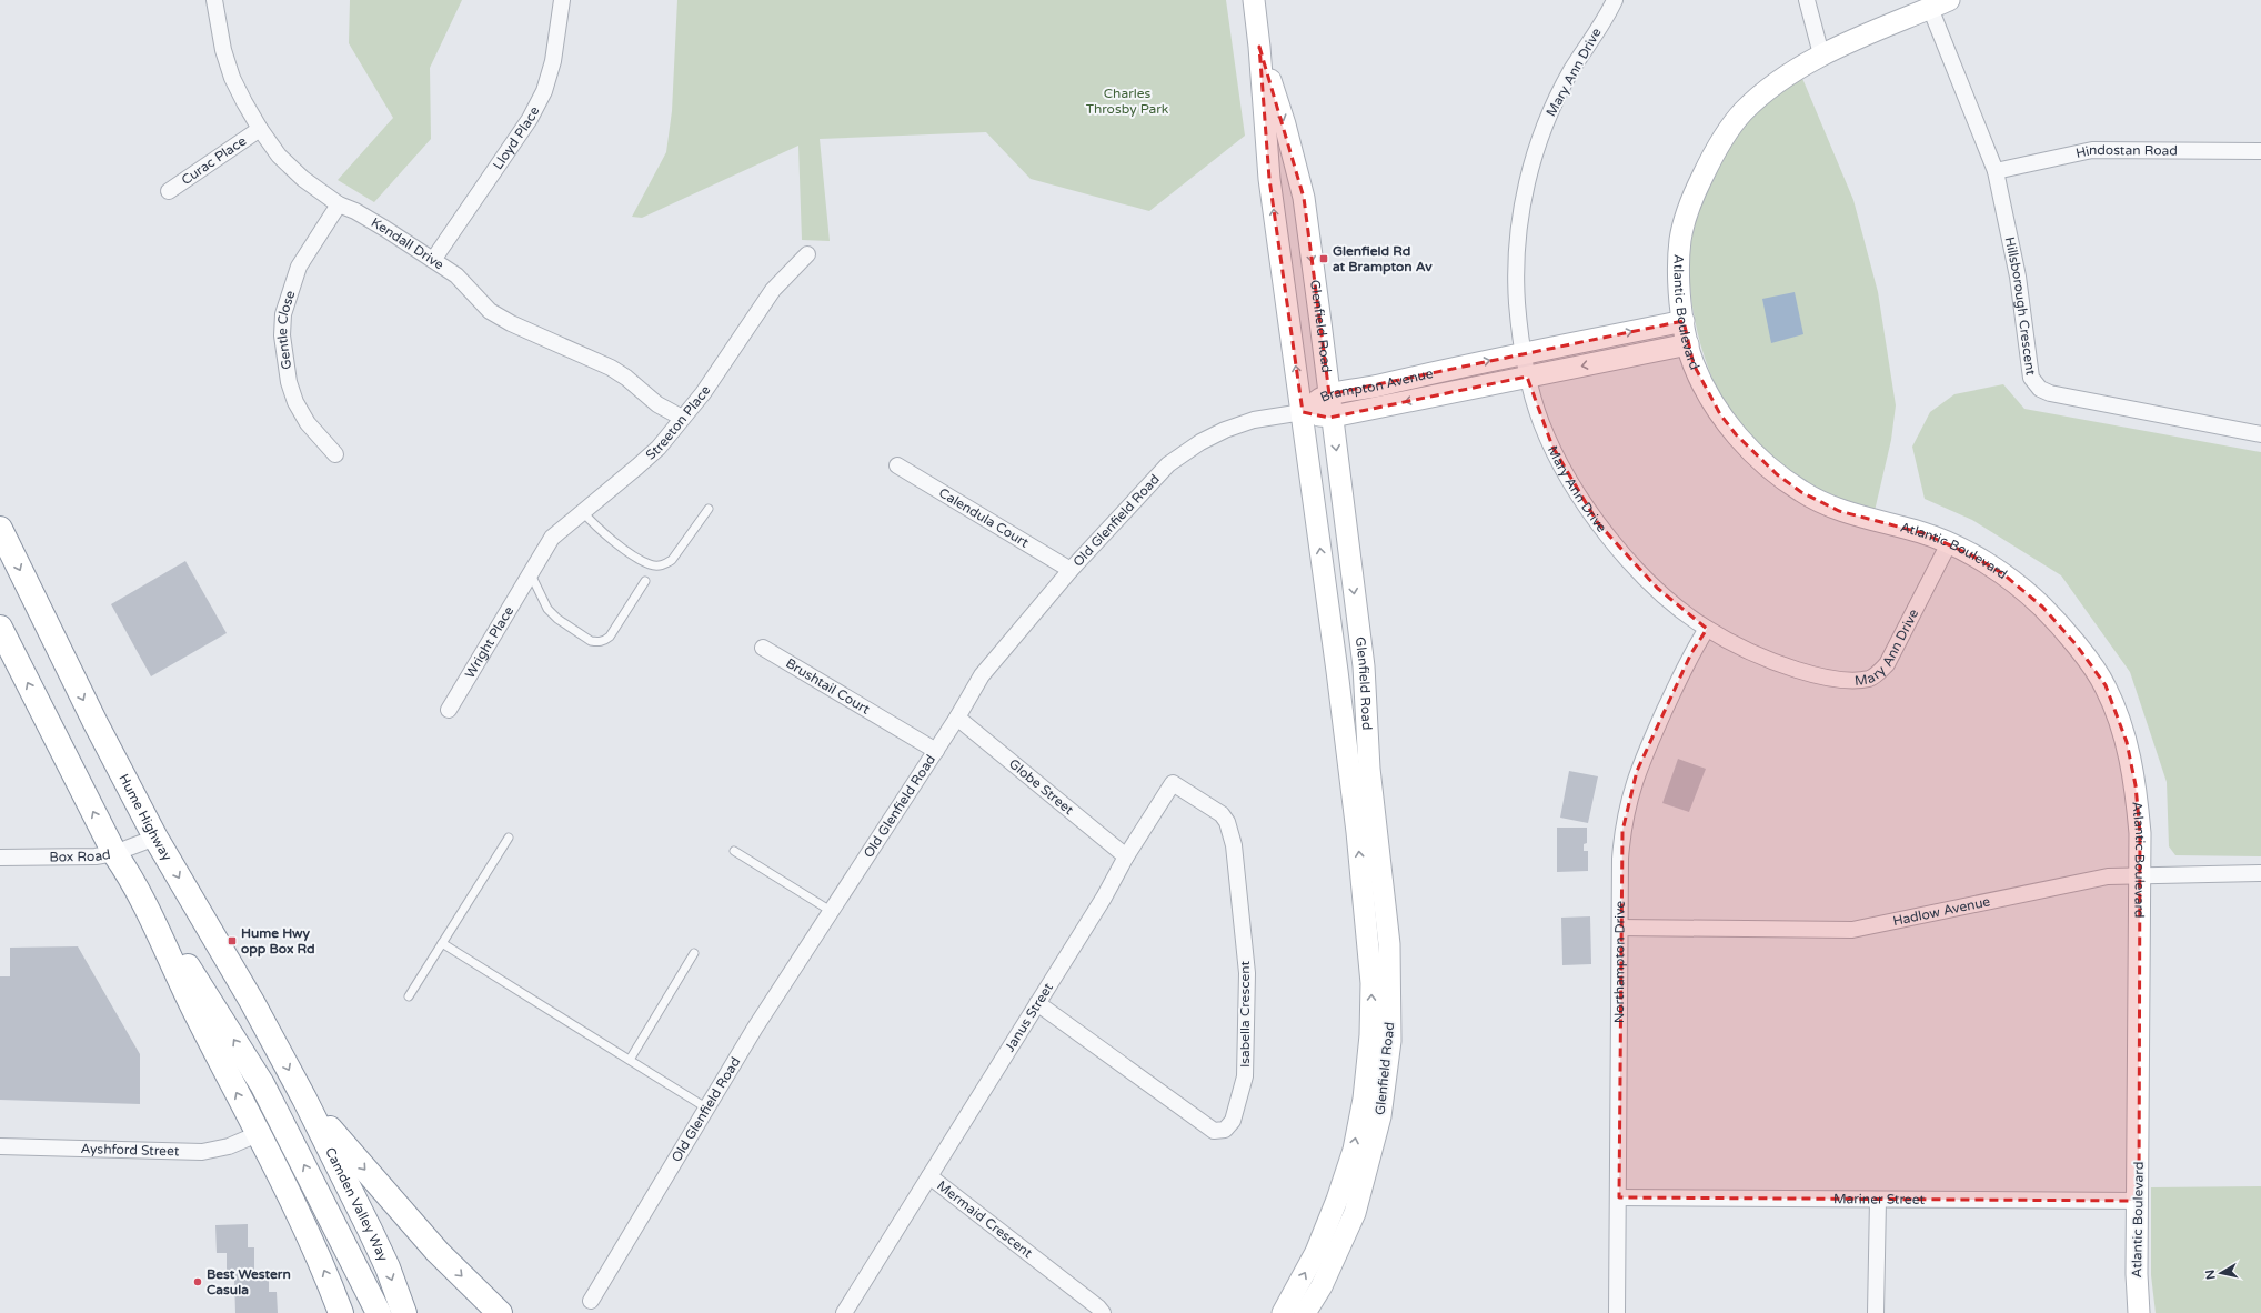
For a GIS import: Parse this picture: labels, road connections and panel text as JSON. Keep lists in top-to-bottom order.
{
  "streets": {
    "highway": ["Hume Highway", "Camden Valley Way"],
    "main road": ["Atlantic Boulevard", "Glenfield Road", "Brampton Avenue"],
    "street": [
      "Mary Ann Drive",
      "Lloyd Place",
      "Hindostan Road",
      "Curac Place",
      "Kendall Drive",
      "Hillsborough Crescent",
      "Gentle Close",
      "Streeton Place",
      "Calendula Court",
      "Old Glenfield Road",
      "Wright Place",
      "Brushtail Court",
      "Globe Street",
      "Box Road",
      "Hadlow Avenue",
      "Northampton Drive",
      "Isabella Crescent",
      "Janus Street",
      "Ayshford Street",
      "Mariner Street",
      "Mermaid Crescent"
    ]
  },
  "crossings": [
    ["Mary Ann Drive", "Atlantic Boulevard"],
    ["Mary Ann Drive", "Brampton Avenue"],
    ["Mary Ann Drive", "Northampton Drive"],
    ["Lloyd Place", "Kendall Drive"],
    ["Hindostan Road", "Hillsborough Crescent"],
    ["Curac Place", "Kendall Drive"],
    ["Kendall Drive", "Gentle Close"],
    ["Kendall Drive", "Streeton Place"],
    ["Hillsborough Crescent", "Atlantic Boulevard"],
    ["Atlantic Boulevard", "Brampton Avenue"],
    ["Atlantic Boulevard", "Hadlow Avenue"],
    ["Atlantic Boulevard", "Mariner Street"],
    ["Glenfield Road", "Brampton Avenue"],
    ["Glenfield Road", "Old Glenfield Road"],
    ["Brampton Avenue", "Old Glenfield Road"],
    ["Streeton Place", "Wright Place"],
    ["Calendula Court", "Old Glenfield Road"],
    ["Old Glenfield Road", "Brushtail Court"],
    ["Old Glenfield Road", "Globe Street"],
    ["Globe Street", "Isabella Crescent"],
    ["Globe Street", "Janus Street"],
    ["Hume Highway", "Box Road"],
    ["Hume Highway", "Camden Valley Way"],
    ["Hadlow Avenue", "Northampton Drive"],
    ["Northampton Drive", "Mariner Street"],
    ["Isabella Crescent", "Janus Street"],
    ["Janus Street", "Mermaid Crescent"]
  ],
  "parks": ["Charles Throsby Park"],
  "places": {
    "transit": ["Glenfield Rd at Brampton Av", "Hume Hwy opp Box Rd"],
    "other": ["Best Western Casula"]
  },
  "north": "left"
}
